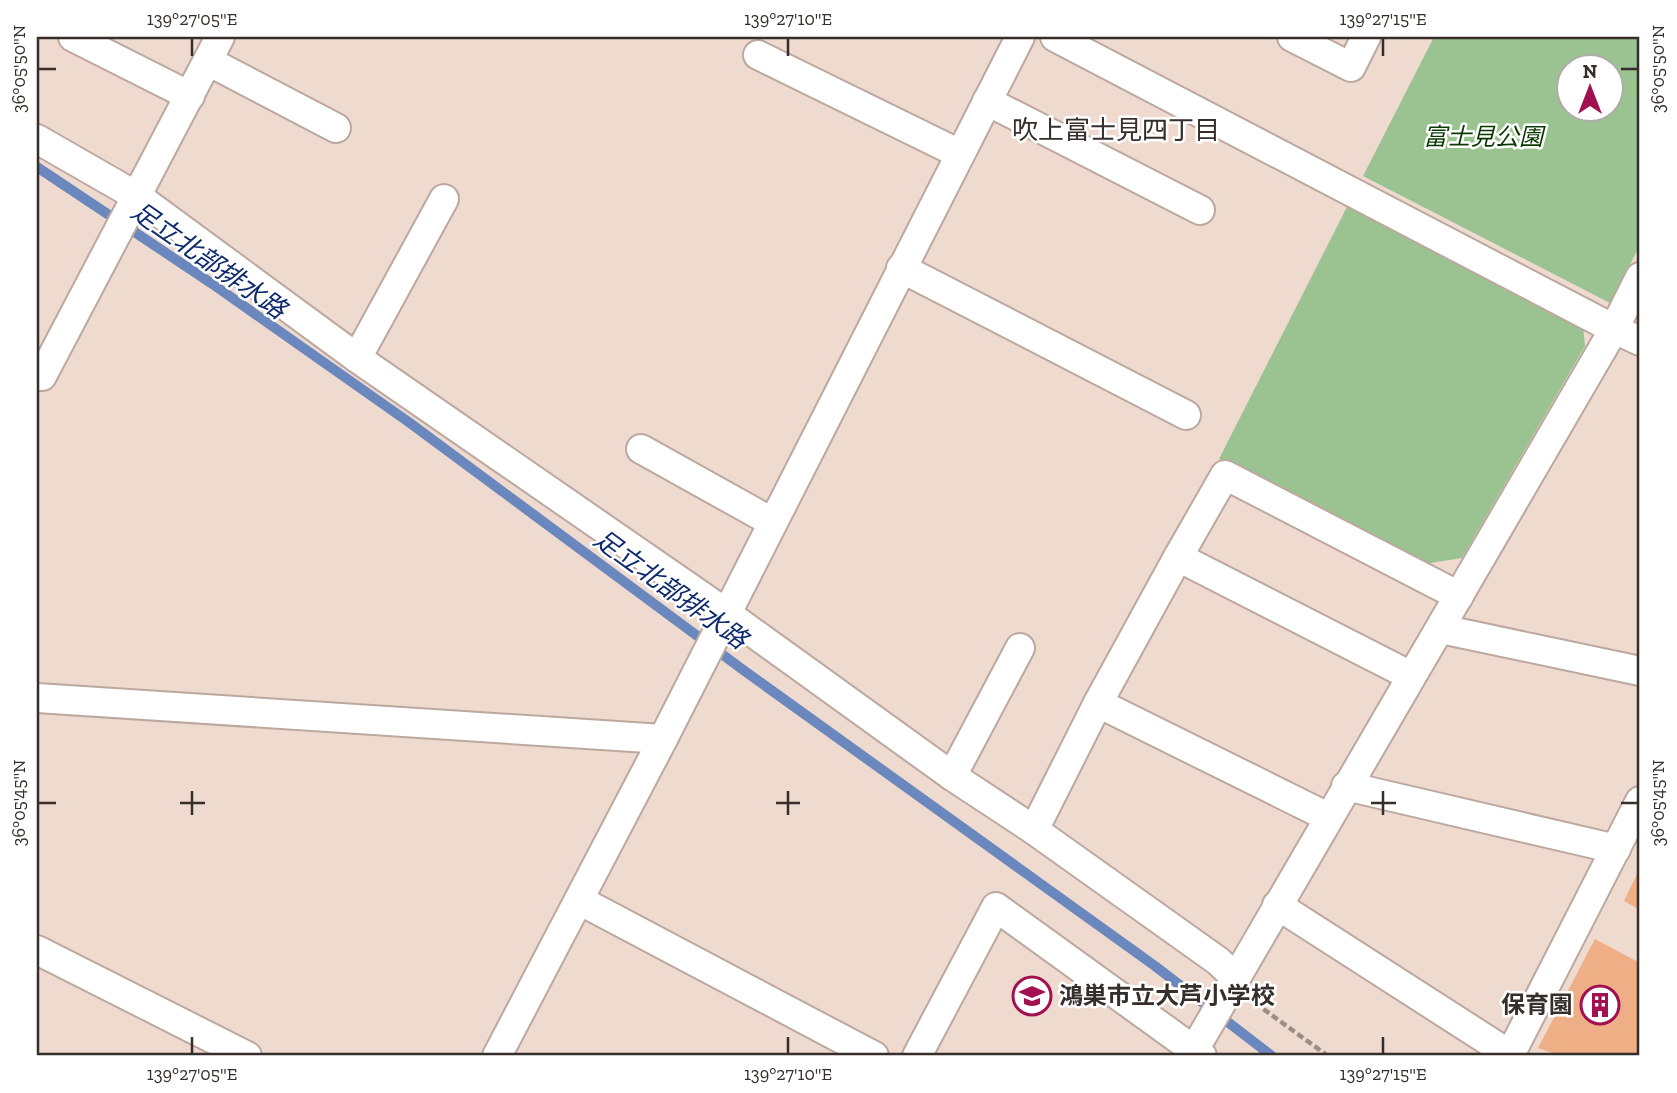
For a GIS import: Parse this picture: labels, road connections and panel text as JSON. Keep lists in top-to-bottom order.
{
  "districts": ["吹上富士見四丁目"],
  "water": ["足立北部排水路"],
  "parks": ["富士見公園"],
  "places": {
    "school or university": ["鴻巣市立大芦小学校"],
    "building": ["保育園"]
  },
  "north": "top",
  "coordinates": [
    "139°27'05\"E",
    "139°27'10\"E",
    "139°27'15\"E",
    "36°05'50\"N",
    "36°05'45\"N"
  ]
}
